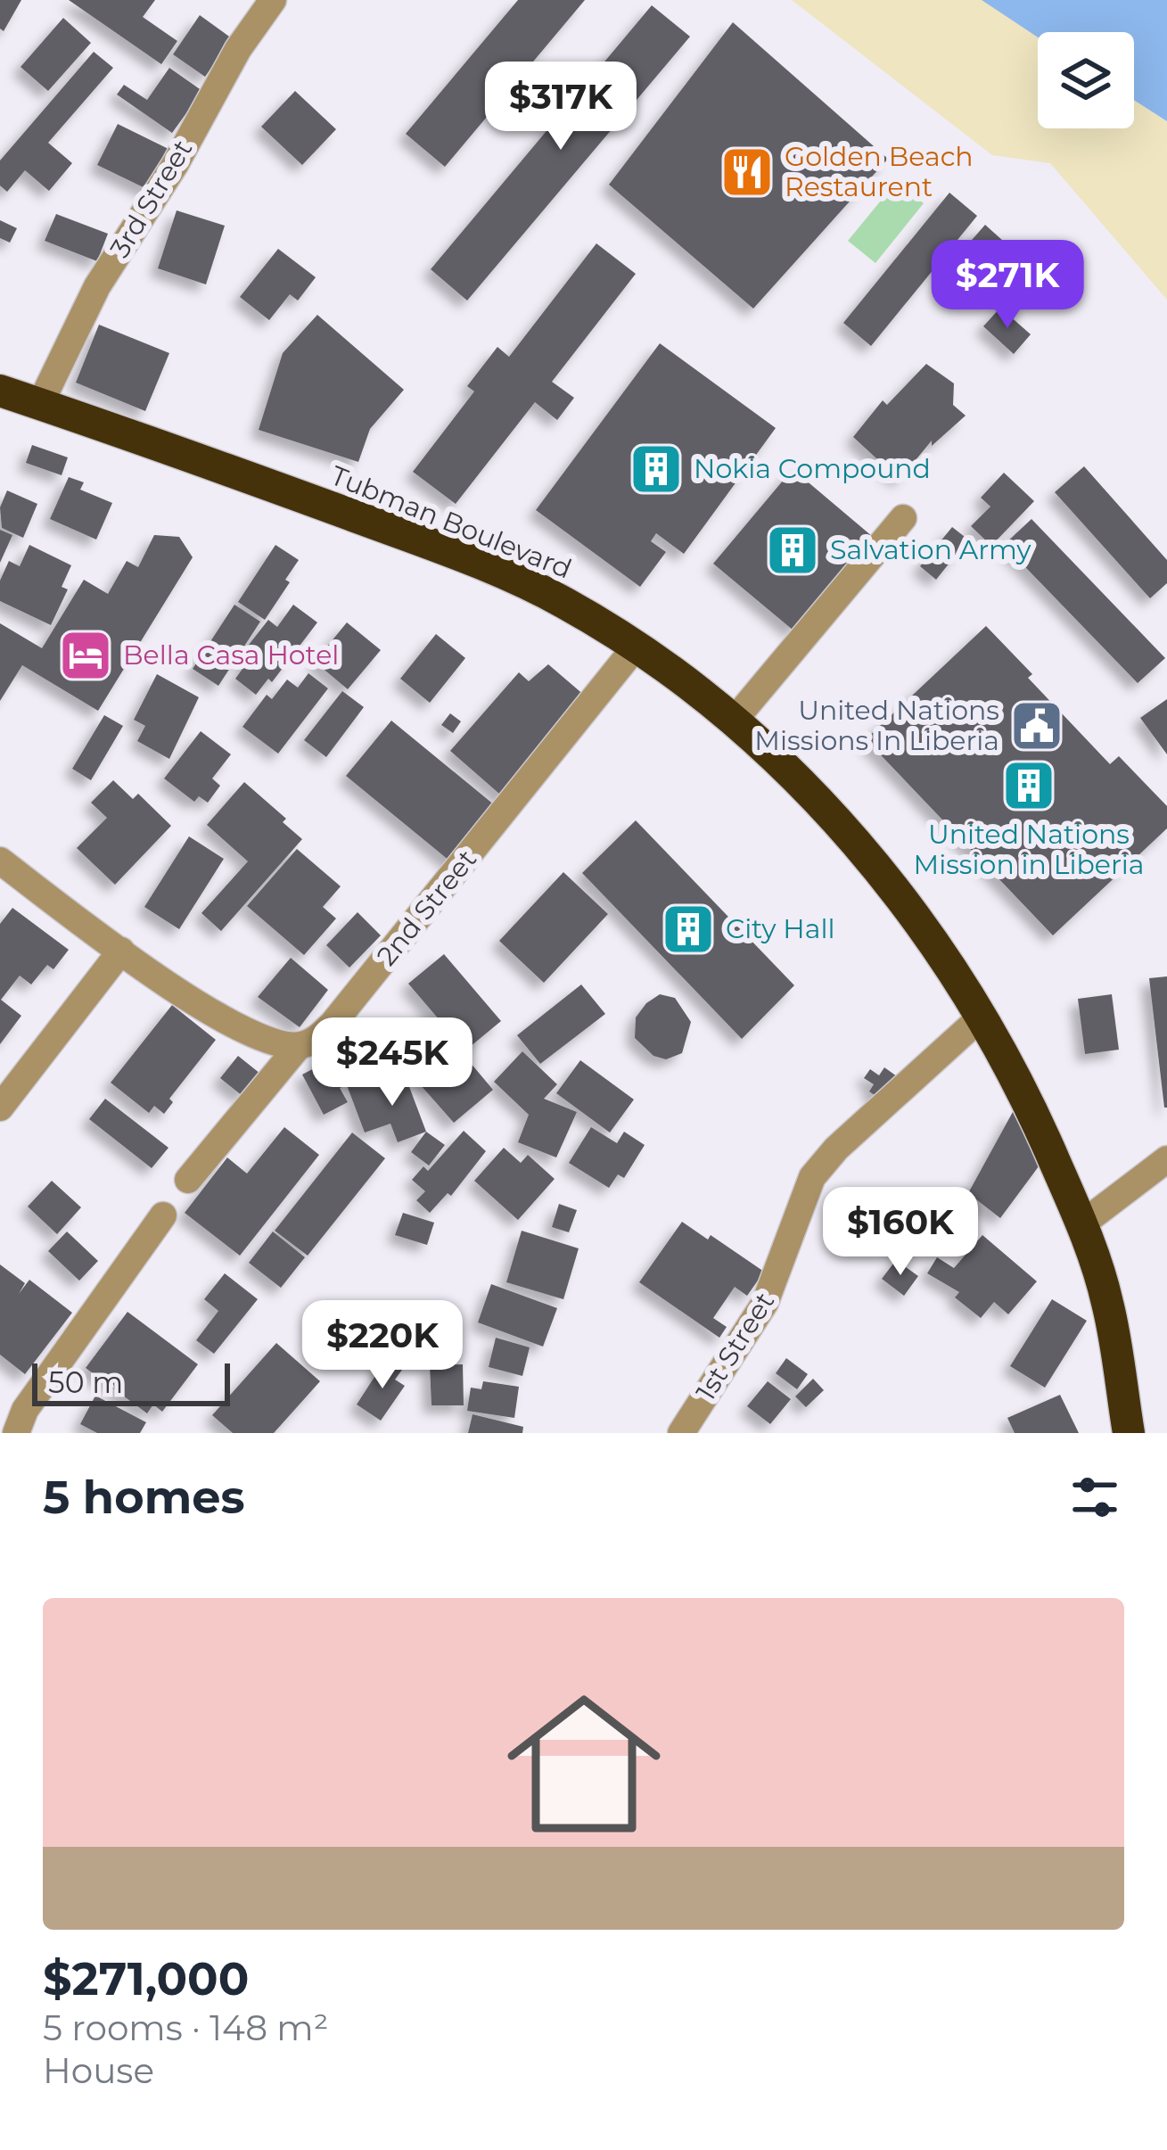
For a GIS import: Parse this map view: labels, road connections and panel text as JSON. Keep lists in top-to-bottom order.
{
  "streets": {
    "highway": ["Tubman Boulevard"],
    "street": ["3rd Street", "2nd Street", "1st Street"]
  },
  "crossings": [
    ["3rd Street", "Tubman Boulevard"],
    ["Tubman Boulevard", "2nd Street"],
    ["Tubman Boulevard", "1st Street"]
  ],
  "places": {
    "restaurant": ["Golden Beach Restaurent"],
    "building": [
      "Nokia Compound",
      "Salvation Army",
      "United Nations Mission in Liberia",
      "City Hall"
    ],
    "hotel": ["Bella Casa Hotel"],
    "public building": ["United Nations Missions In Liberia"]
  },
  "scale_bar": "50 m",
  "page": {
    "price": [
      "$317K",
      "$271K",
      "$245K",
      "$160K",
      "$220K"
    ],
    "scale": "50 m",
    "heading": "5 homes",
    "list": [
      {
        "name": "$271,000",
        "note": "5 rooms · 148 m² · House"
      }
    ]
  }
}
